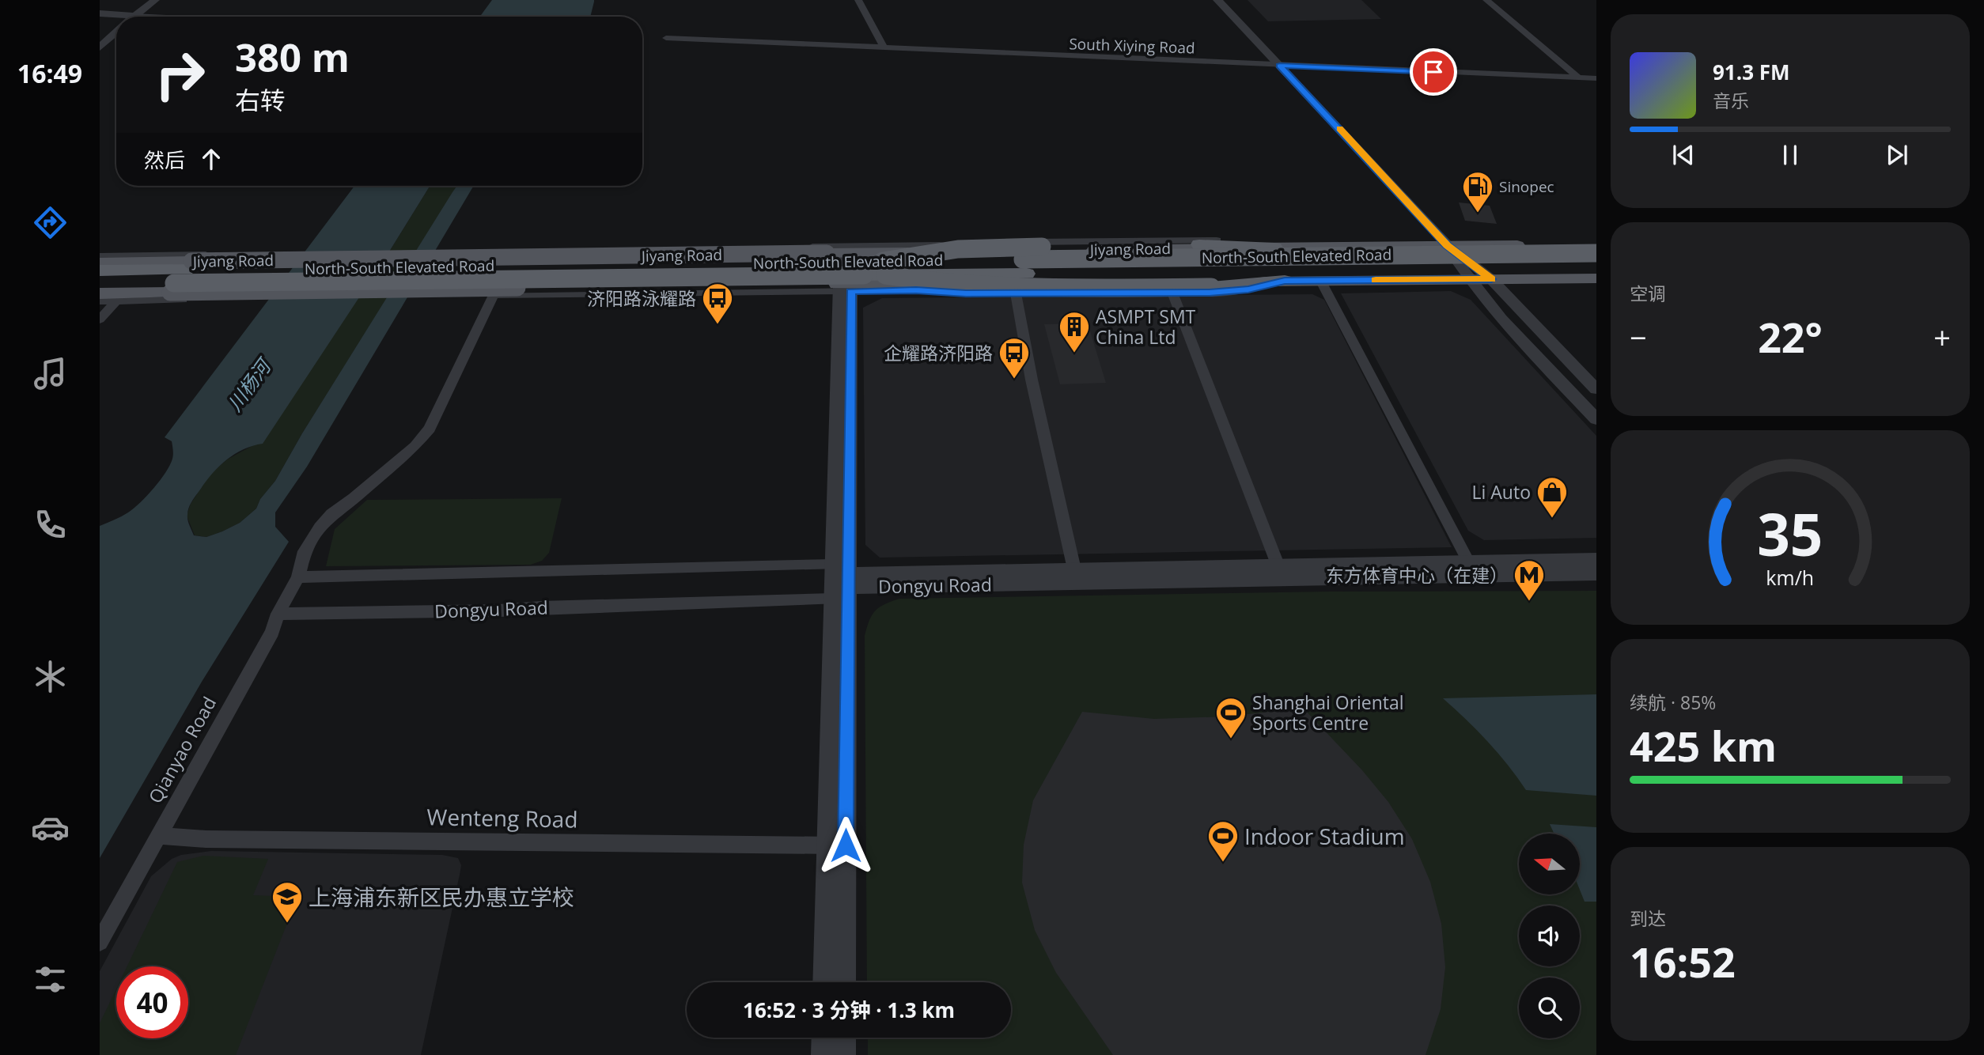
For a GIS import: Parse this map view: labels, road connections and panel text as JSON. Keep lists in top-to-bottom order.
{
  "streets": {
    "highway": ["North-South Elevated Road"],
    "main road": ["Jiyang Road"],
    "street": [
      "South Xiying Road",
      "Dongyu Road",
      "Qianyao Road",
      "Wenteng Road"
    ]
  },
  "crossings": [
    ["Dongyu Road", "Qianyao Road"],
    ["Qianyao Road", "Wenteng Road"]
  ],
  "water": ["川杨河"],
  "places": {
    "fuel station": ["Sinopec"],
    "bus stop": ["济阳路泳耀路", "企耀路济阳路"],
    "building": ["ASMPT SMT China Ltd"],
    "shop": ["Li Auto"],
    "metro station": ["东方体育中心（在建）"],
    "sports": ["Shanghai Oriental Sports Centre", "Indoor Stadium"],
    "school or university": ["上海浦东新区民办惠立学校"]
  },
  "north": "left",
  "page": {
    "tabs": "16:49",
    "turn": ["380 m", "右转"],
    "song": ["91.3 FM", "音乐"],
    "then": "然后",
    "tile": [
      "空调",
      ["续航 · 85%", "425 km"],
      ["到达", "16:52"]
    ],
    "heat": ["−", "22°", "+"],
    "limit": "40",
    "trip": "16:52 · 3 分钟 · 1.3 km",
    "gauge": ["35", "km/h"]
  }
}
